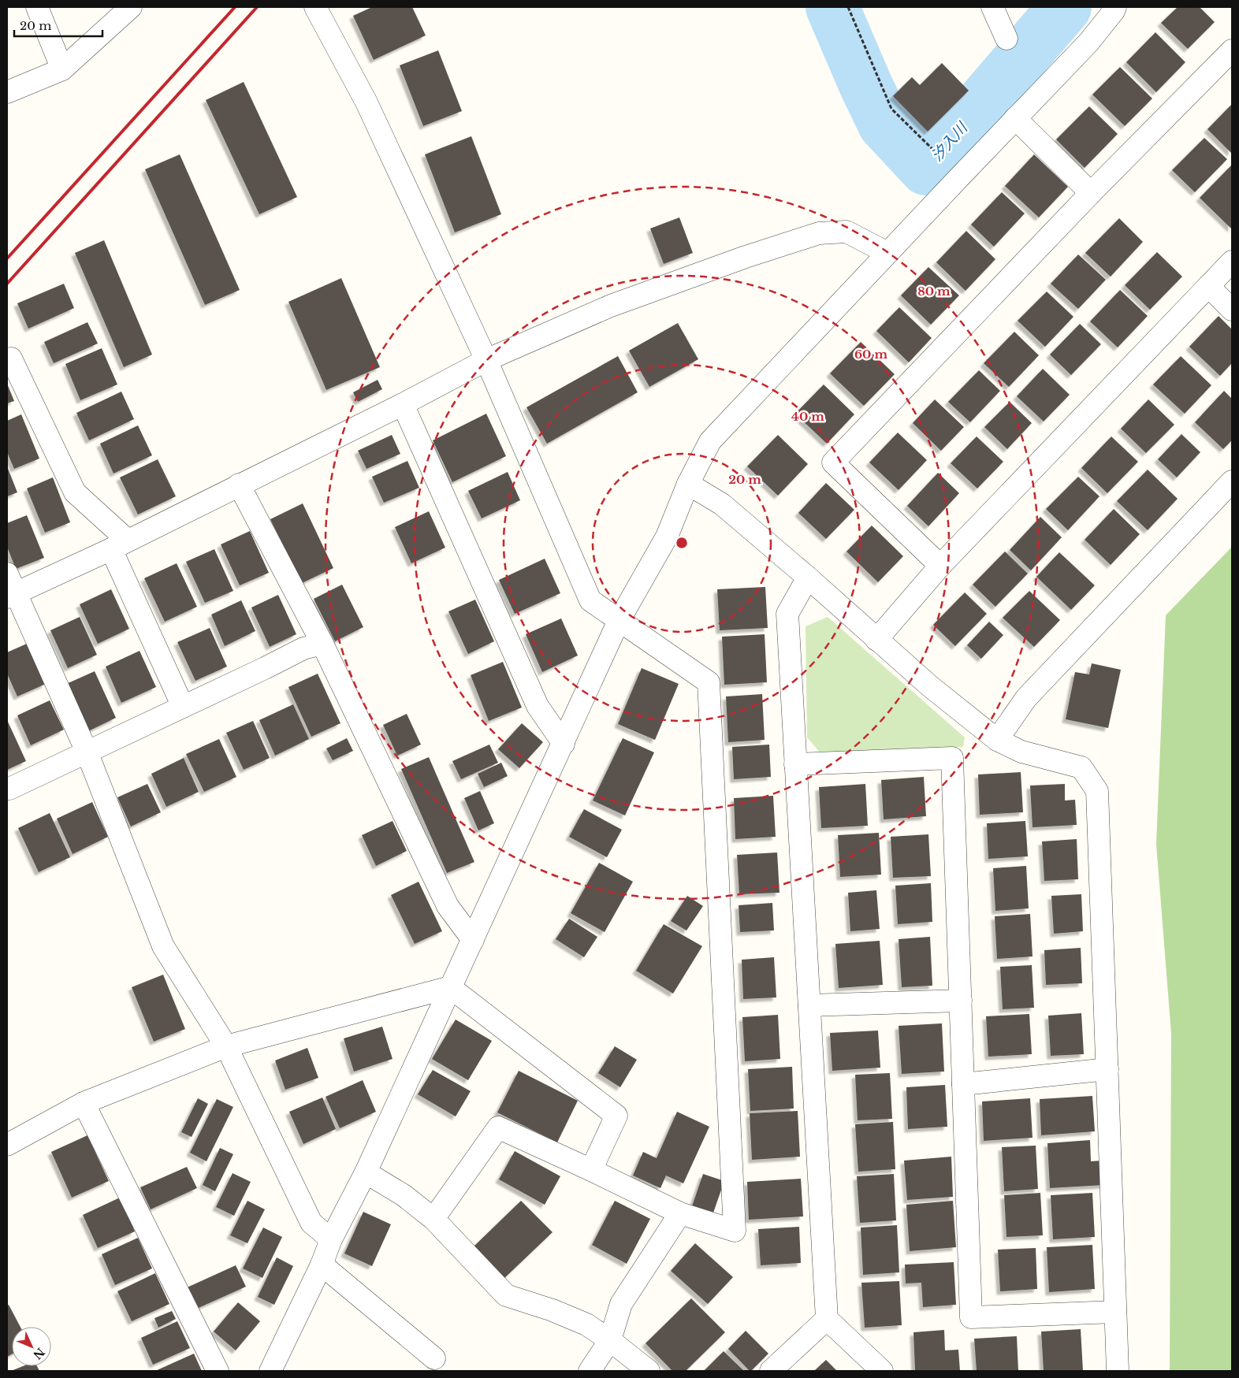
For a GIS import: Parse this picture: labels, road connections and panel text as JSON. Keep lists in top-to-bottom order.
{
  "water": ["汐入川"],
  "scale_bar": "20 m",
  "north": "bottom right",
  "rings": [
    "80 m",
    "60 m",
    "40 m",
    "20 m"
  ]
}
